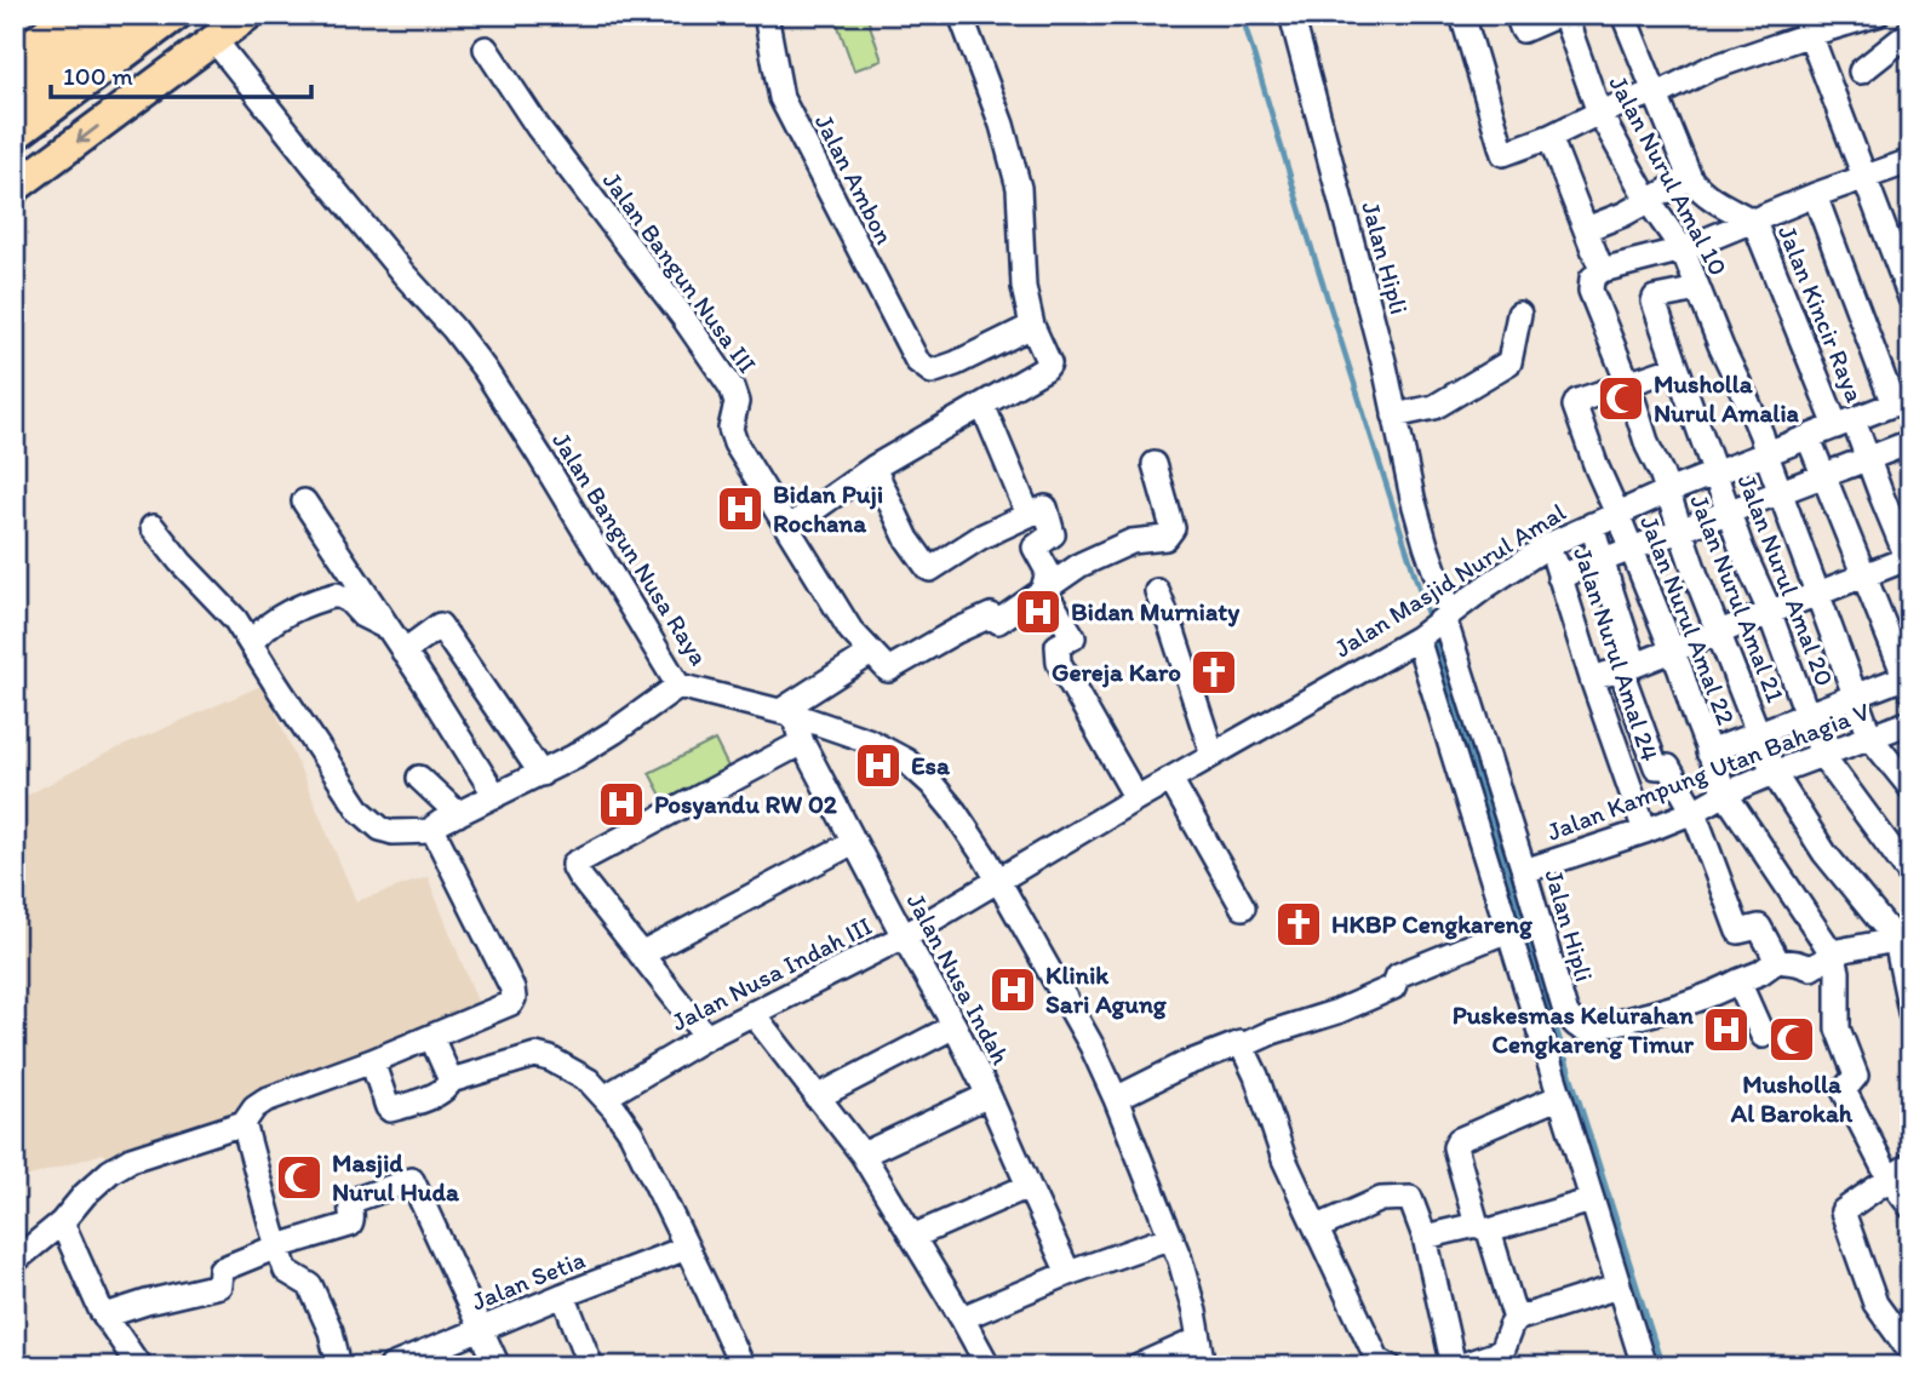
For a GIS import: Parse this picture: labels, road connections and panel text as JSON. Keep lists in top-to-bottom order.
{
  "streets": {
    "street": [
      "Jalan Nurul Amal 10",
      "Jalan Ambon",
      "Jalan Hipli",
      "Jalan Bangun Nusa III",
      "Jalan Kincir Raya",
      "Jalan Bangun Nusa Raya",
      "Jalan Masjid Nurul Amal",
      "Jalan Nurul Amal 20",
      "Jalan Nurul Amal 21",
      "Jalan Nurul Amal 22",
      "Jalan Nurul Amal 24",
      "Jalan Kampung Utan Bahagia V",
      "Jalan Nusa Indah III",
      "Jalan Nusa Indah",
      "Jalan Setia"
    ]
  },
  "crossings": [
    ["Jalan Nurul Amal 10", "Jalan Masjid Nurul Amal"],
    ["Jalan Nurul Amal 10", "Jalan Nurul Amal 20"],
    ["Jalan Nurul Amal 10", "Jalan Kampung Utan Bahagia V"],
    ["Jalan Hipli", "Jalan Masjid Nurul Amal"],
    ["Jalan Hipli", "Jalan Kampung Utan Bahagia V"],
    ["Jalan Kincir Raya", "Jalan Masjid Nurul Amal"],
    ["Jalan Bangun Nusa Raya", "Jalan Masjid Nurul Amal"],
    ["Jalan Bangun Nusa Raya", "Jalan Nusa Indah III"],
    ["Jalan Bangun Nusa Raya", "Jalan Nusa Indah"],
    ["Jalan Masjid Nurul Amal", "Jalan Nurul Amal 20"],
    ["Jalan Masjid Nurul Amal", "Jalan Nurul Amal 21"],
    ["Jalan Masjid Nurul Amal", "Jalan Nurul Amal 22"],
    ["Jalan Masjid Nurul Amal", "Jalan Nurul Amal 24"],
    ["Jalan Masjid Nurul Amal", "Jalan Nusa Indah III"],
    ["Jalan Nurul Amal 20", "Jalan Kampung Utan Bahagia V"],
    ["Jalan Nurul Amal 21", "Jalan Nurul Amal 22"],
    ["Jalan Nurul Amal 21", "Jalan Kampung Utan Bahagia V"],
    ["Jalan Nurul Amal 22", "Jalan Kampung Utan Bahagia V"],
    ["Jalan Nurul Amal 24", "Jalan Kampung Utan Bahagia V"],
    ["Jalan Nusa Indah III", "Jalan Nusa Indah"]
  ],
  "places": {
    "mosque": ["Musholla Nurul Amalia", "Musholla Al Barokah", "Masjid Nurul Huda"],
    "hospital": [
      "Bidan Puji Rochana",
      "Bidan Murniaty",
      "Esa",
      "Posyandu RW 02",
      "Klinik Sari Agung",
      "Puskesmas Kelurahan Cengkareng Timur"
    ],
    "church": ["Gereja Karo", "HKBP Cengkareng"]
  },
  "scale_bar": "100 m"
}
